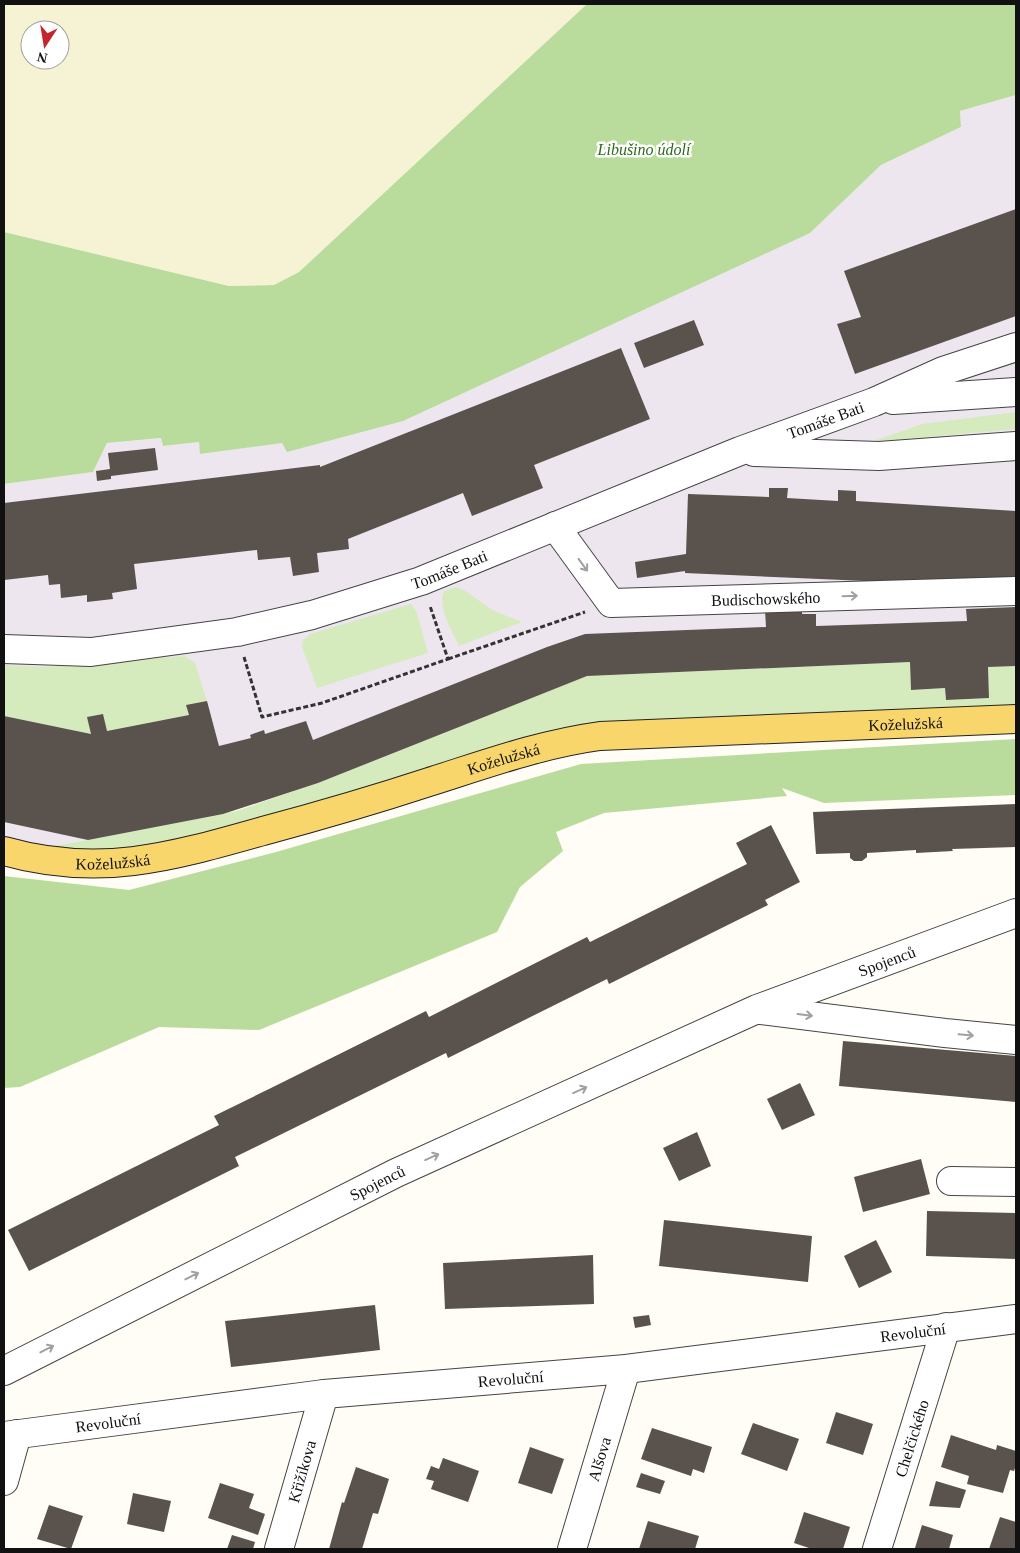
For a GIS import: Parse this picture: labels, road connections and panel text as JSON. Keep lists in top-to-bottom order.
{
  "streets": {
    "main road": ["Koželužská"],
    "street": [
      "Tomáše Bati",
      "Budischowského",
      "Spojenců",
      "Revoluční",
      "Chelčického",
      "Alšova",
      "Křižíkova"
    ]
  },
  "crossings": [
    ["Revoluční", "Chelčického"],
    ["Revoluční", "Alšova"],
    ["Revoluční", "Křižíkova"]
  ],
  "one_way": ["Spojenců"],
  "parks": ["Libušino údolí"],
  "north": "bottom"
}
